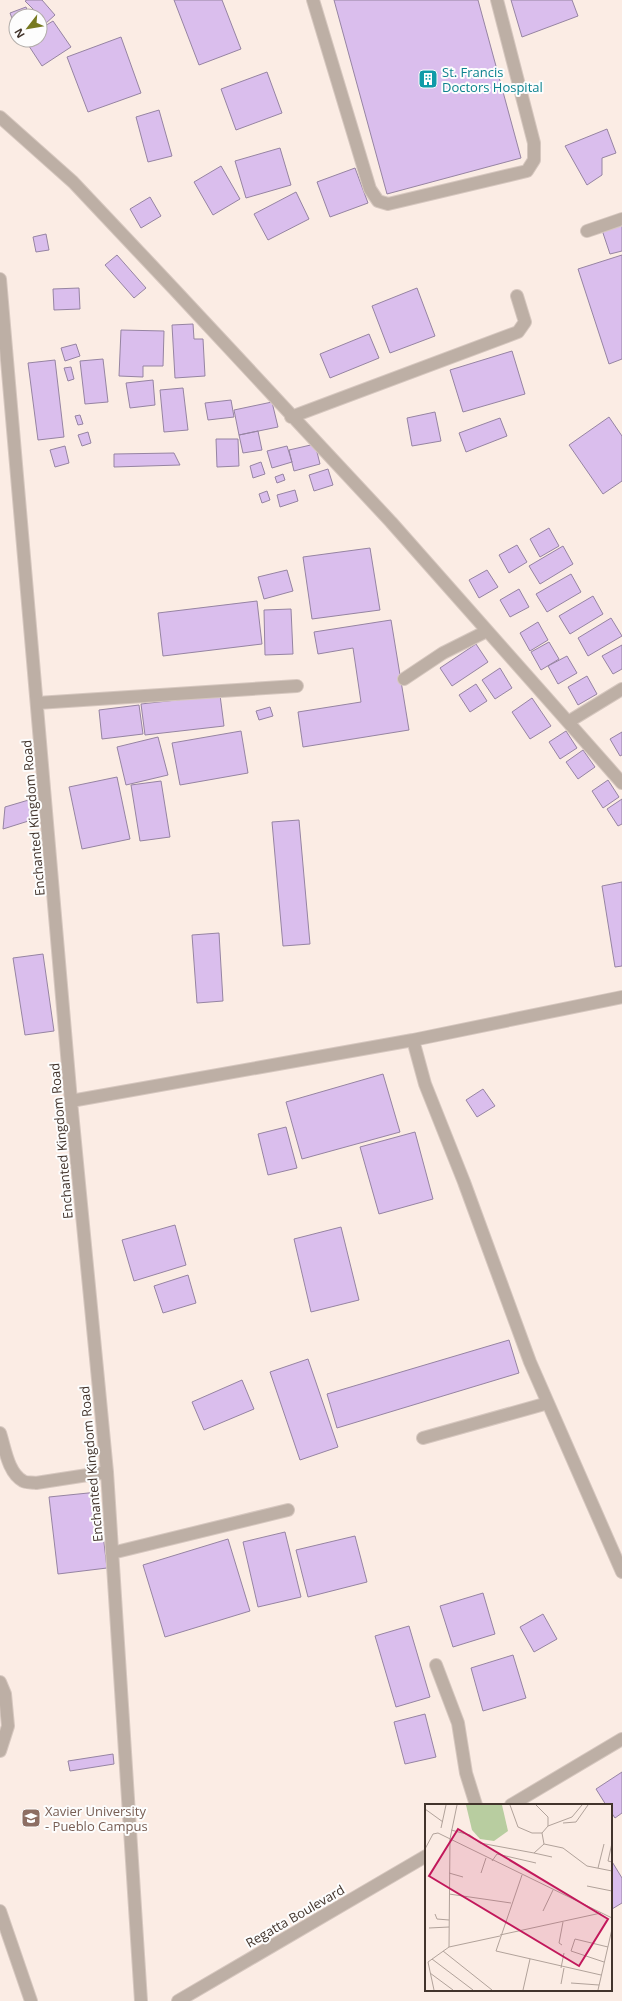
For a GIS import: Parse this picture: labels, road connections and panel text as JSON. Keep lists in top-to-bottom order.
{
  "streets": {
    "street": ["Enchanted Kingdom Road", "Regatta Boulevard"]
  },
  "places": {
    "building": ["St. Francis Doctors Hospital"],
    "school or university": ["Xavier University - Pueblo Campus"]
  },
  "north": "bottom left"
}
